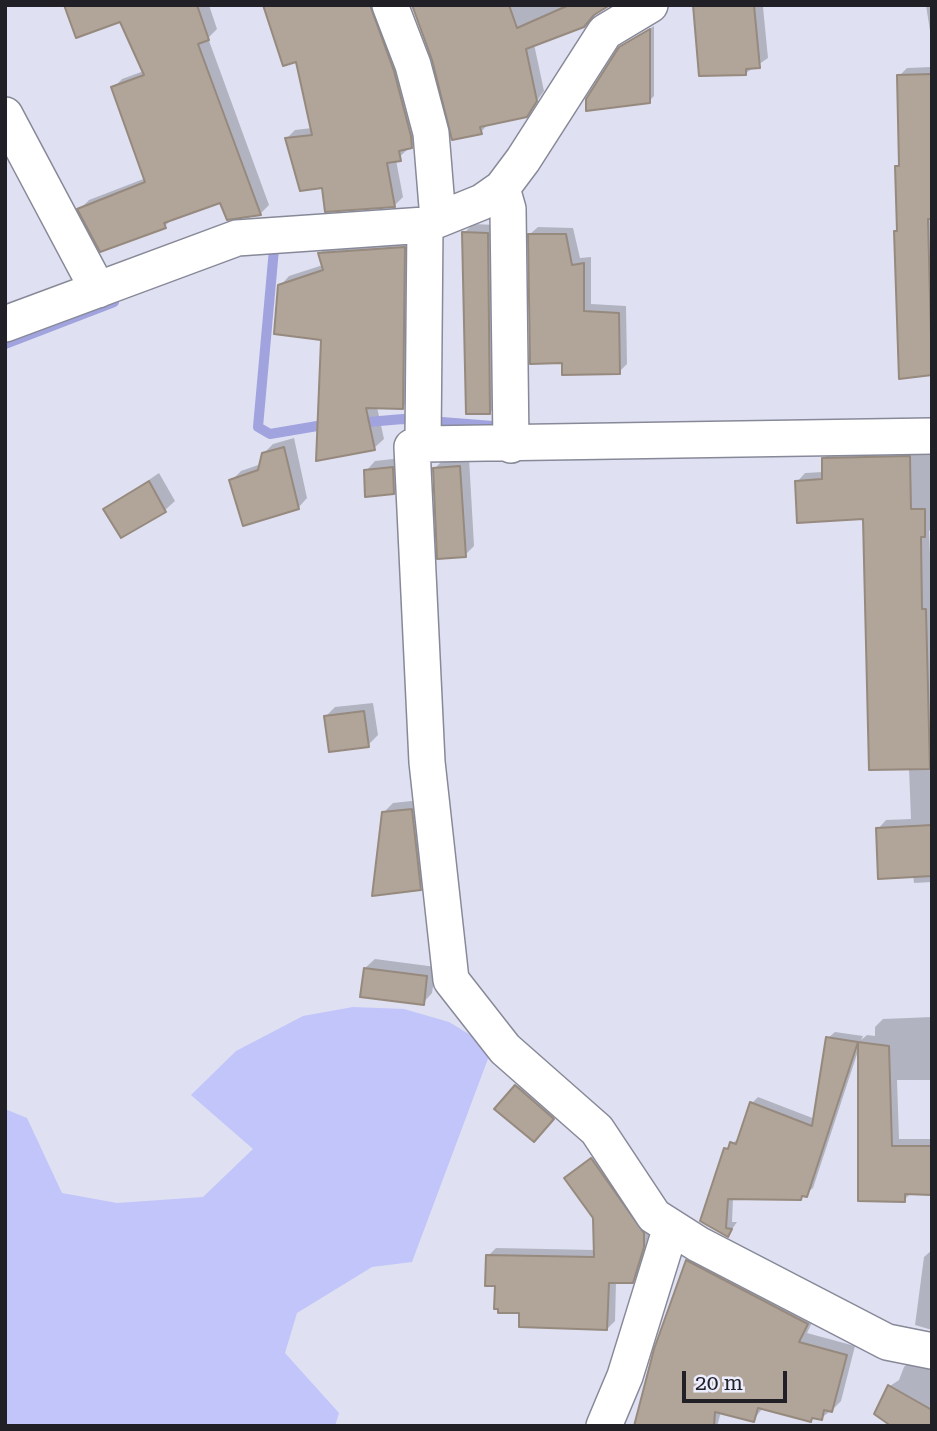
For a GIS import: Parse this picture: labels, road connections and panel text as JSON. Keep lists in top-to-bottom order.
{
  "scale_bar": "20 m"
}
